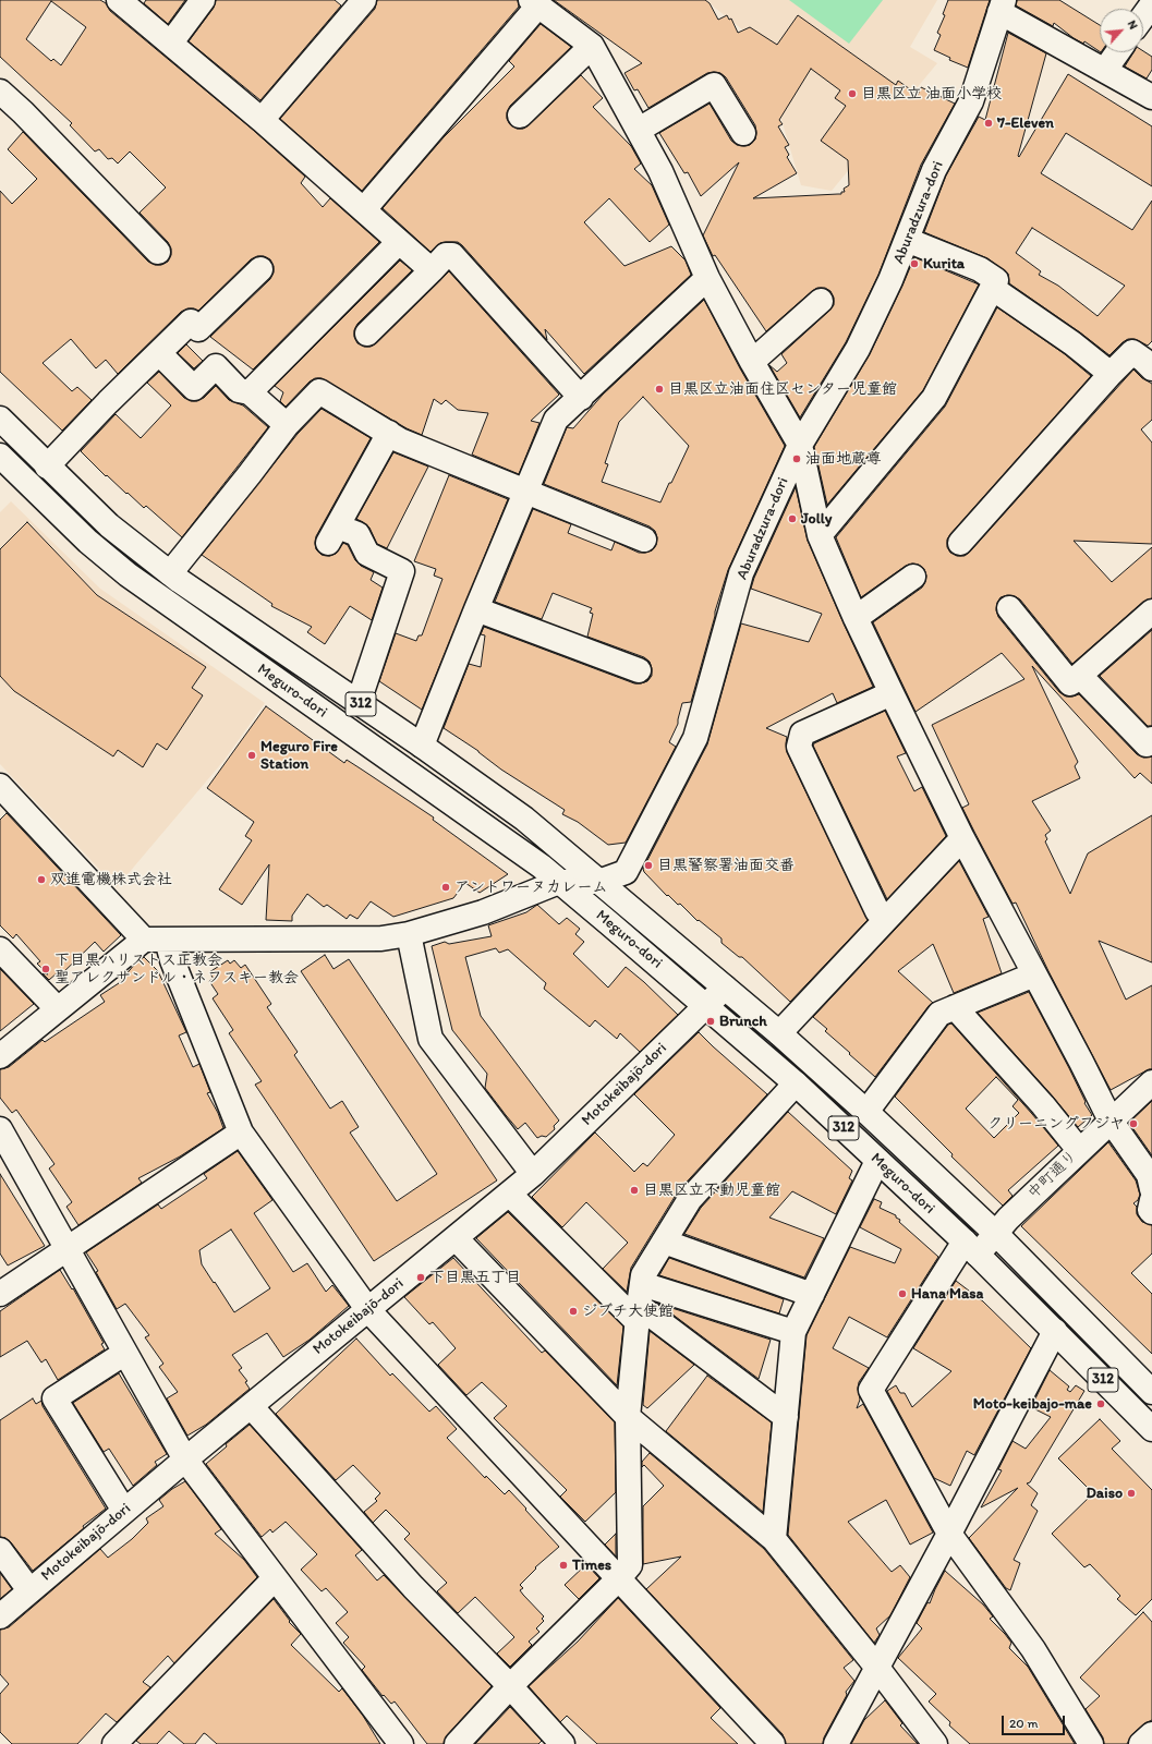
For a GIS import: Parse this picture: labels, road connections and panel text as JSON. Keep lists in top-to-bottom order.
{
  "streets": {
    "street": [
      "Aburadzura-dori",
      "Meguro-dori",
      "312",
      "Motokeibajō-dori",
      "中町通り"
    ]
  },
  "crossings": [
    ["Aburadzura-dori", "Meguro-dori"],
    ["Meguro-dori", "Motokeibajō-dori"],
    ["Meguro-dori", "中町通り"]
  ],
  "places": [
    "目黒区立 油面小学校",
    "7-Eleven",
    "Kurita",
    "目黒区立油面住区センター児童館",
    "油面地蔵尊",
    "Jolly",
    "Meguro Fire Station",
    "目黒警察署油面交番",
    "双進電機株式会社",
    "アントワーヌカレーム",
    "下目黒ハリストス正教会 聖アレクサンドル・ネフスキー教会",
    "Brunch",
    "クリーニングフジヤ",
    "目黒区立不動児童館",
    "下目黒五丁目",
    "Hana Masa",
    "ジブチ大使館",
    "Moto-keibajo-mae",
    "Daiso",
    "Times"
  ],
  "scale_bar": "20 m",
  "north": "top right"
}
